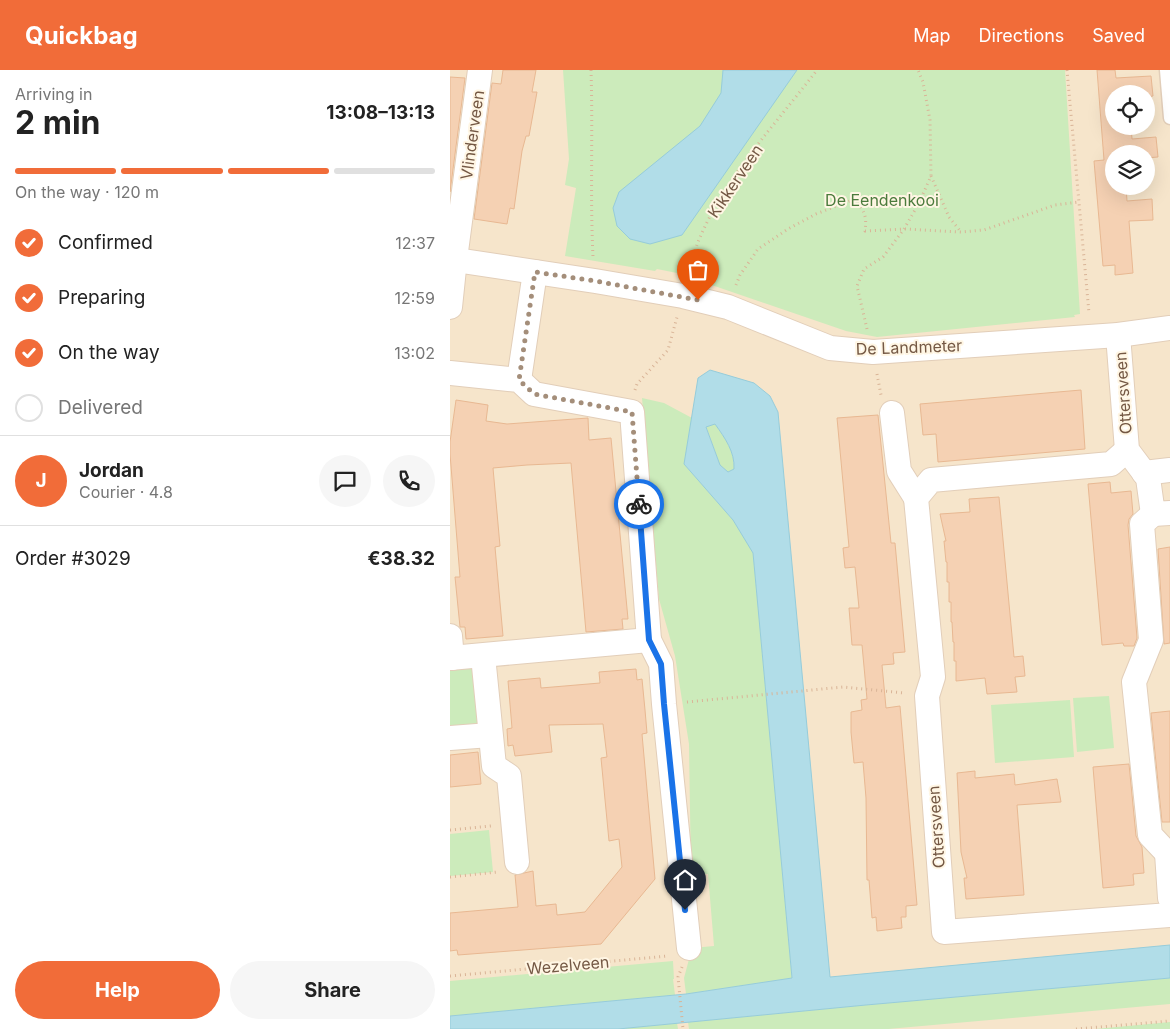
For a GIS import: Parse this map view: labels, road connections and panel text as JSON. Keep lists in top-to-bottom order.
{
  "streets": {
    "street": ["Vlinderveen", "De Landmeter", "Ottersveen"],
    "path": ["Kikkerveen", "Wezelveen"]
  },
  "crossings": [
    ["Vlinderveen", "De Landmeter"],
    ["Kikkerveen", "De Landmeter"],
    ["De Landmeter", "Ottersveen"]
  ],
  "parks": ["De Eendenkooi"],
  "page": {
    "header": "Quickbag",
    "nav": ["Map", "Directions", "Saved"],
    "heading": ["2 min", "Arriving in", "13:08–13:13"],
    "panel": [
      "Jordan",
      "Courier · 4.8",
      "Order #3029",
      "€38.32"
    ],
    "bar": "On the way · 120 m",
    "list": [
      ["Confirmed", "12:37"],
      ["Preparing", "12:59"],
      ["On the way", "13:02"],
      "Delivered"
    ],
    "round": "J",
    "buttons": ["Help", "Share"]
  }
}
